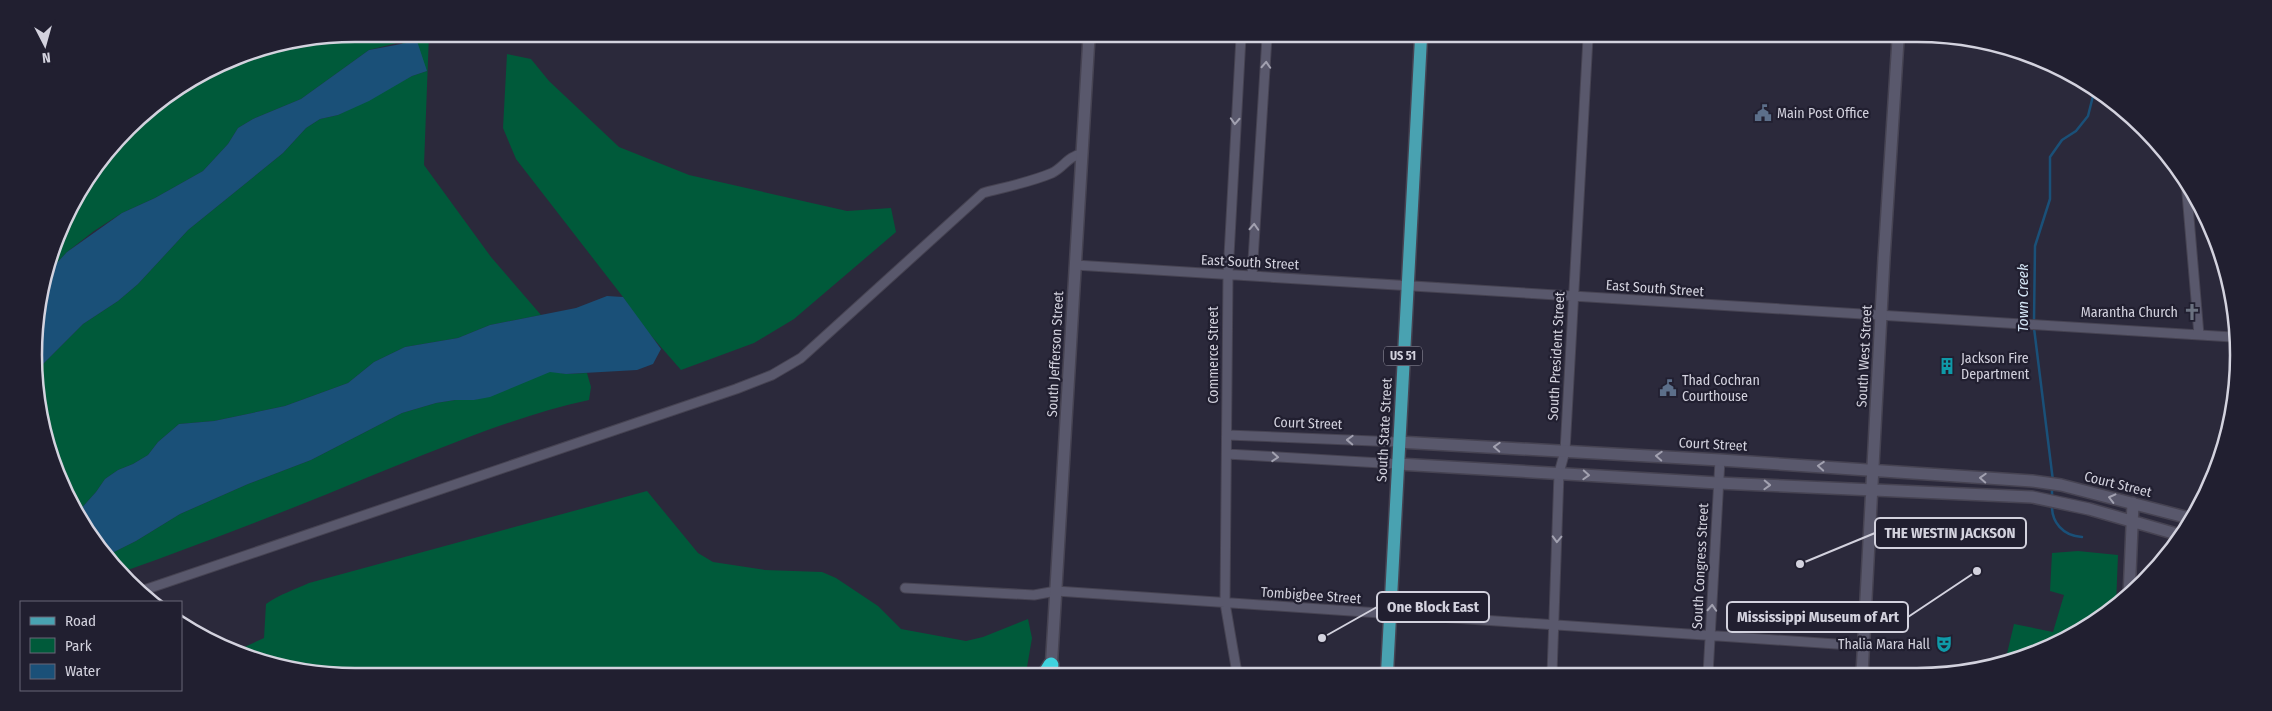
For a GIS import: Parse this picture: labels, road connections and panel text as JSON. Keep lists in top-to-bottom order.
{
  "streets": {
    "main road": ["US 51", "South State Street"],
    "street": [
      "East South Street",
      "South Jefferson Street",
      "Commerce Street",
      "South President Street",
      "South West Street",
      "Court Street",
      "South Congress Street",
      "Tombigbee Street"
    ]
  },
  "crossings": [
    ["East South Street", "South Jefferson Street"],
    ["East South Street", "Commerce Street"],
    ["East South Street", "South President Street"],
    ["East South Street", "South West Street"],
    ["East South Street", "South State Street"],
    ["South Jefferson Street", "Tombigbee Street"],
    ["Commerce Street", "Court Street"],
    ["Commerce Street", "Tombigbee Street"],
    ["South President Street", "Court Street"],
    ["South President Street", "Tombigbee Street"],
    ["South West Street", "Court Street"],
    ["South West Street", "Tombigbee Street"],
    ["Court Street", "South State Street"],
    ["Court Street", "South Congress Street"],
    ["South State Street", "Tombigbee Street"],
    ["South Congress Street", "Tombigbee Street"]
  ],
  "one_way": ["South Congress Street"],
  "water": ["Town Creek"],
  "places": {
    "public building": ["Main Post Office", "Thad Cochran Courthouse"],
    "church": ["Marantha Church"],
    "building": ["Jackson Fire Department"],
    "other": ["THE WESTIN JACKSON", "Mississippi Museum of Art", "One Block East"],
    "theatre": ["Thalia Mara Hall"]
  },
  "legend": ["Road", "Park", "Water"],
  "north": "bottom"
}
